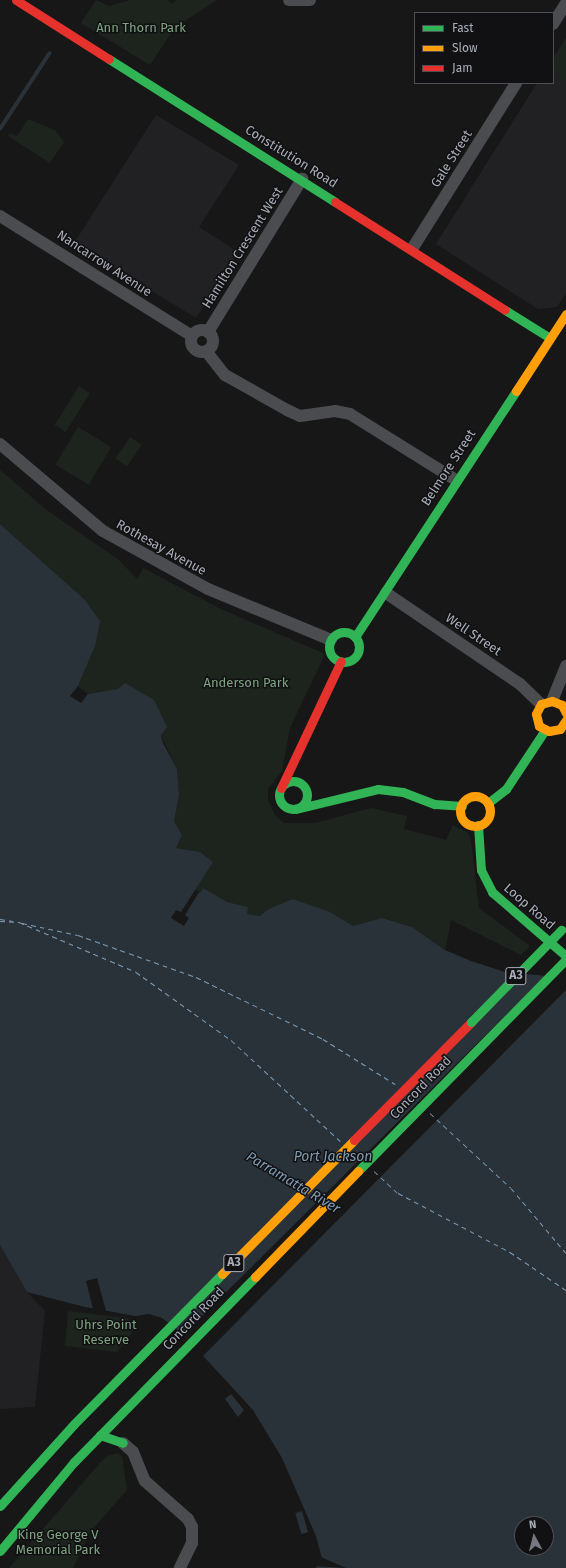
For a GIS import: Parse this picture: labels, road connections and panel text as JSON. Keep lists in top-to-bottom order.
{
  "streets": {
    "main road": [
      "Constitution Road",
      "Belmore Street",
      "Loop Road",
      "A3",
      "Concord Road"
    ],
    "street": [
      "Gale Street",
      "Hamilton Crescent West",
      "Nancarrow Avenue",
      "Rothesay Avenue",
      "Well Street"
    ]
  },
  "crossings": [
    ["Constitution Road", "Gale Street"],
    ["Constitution Road", "Hamilton Crescent West"],
    ["Constitution Road", "Belmore Street"],
    ["Hamilton Crescent West", "Nancarrow Avenue"],
    ["Belmore Street", "Rothesay Avenue"],
    ["Belmore Street", "Well Street"]
  ],
  "water": ["Port Jackson", "Parramatta River"],
  "parks": [
    "Ann Thorn Park",
    "Anderson Park",
    "Uhrs Point Reserve",
    "King George V Memorial Park"
  ],
  "legend": ["Fast", "Slow", "Jam"],
  "north": "top"
}
